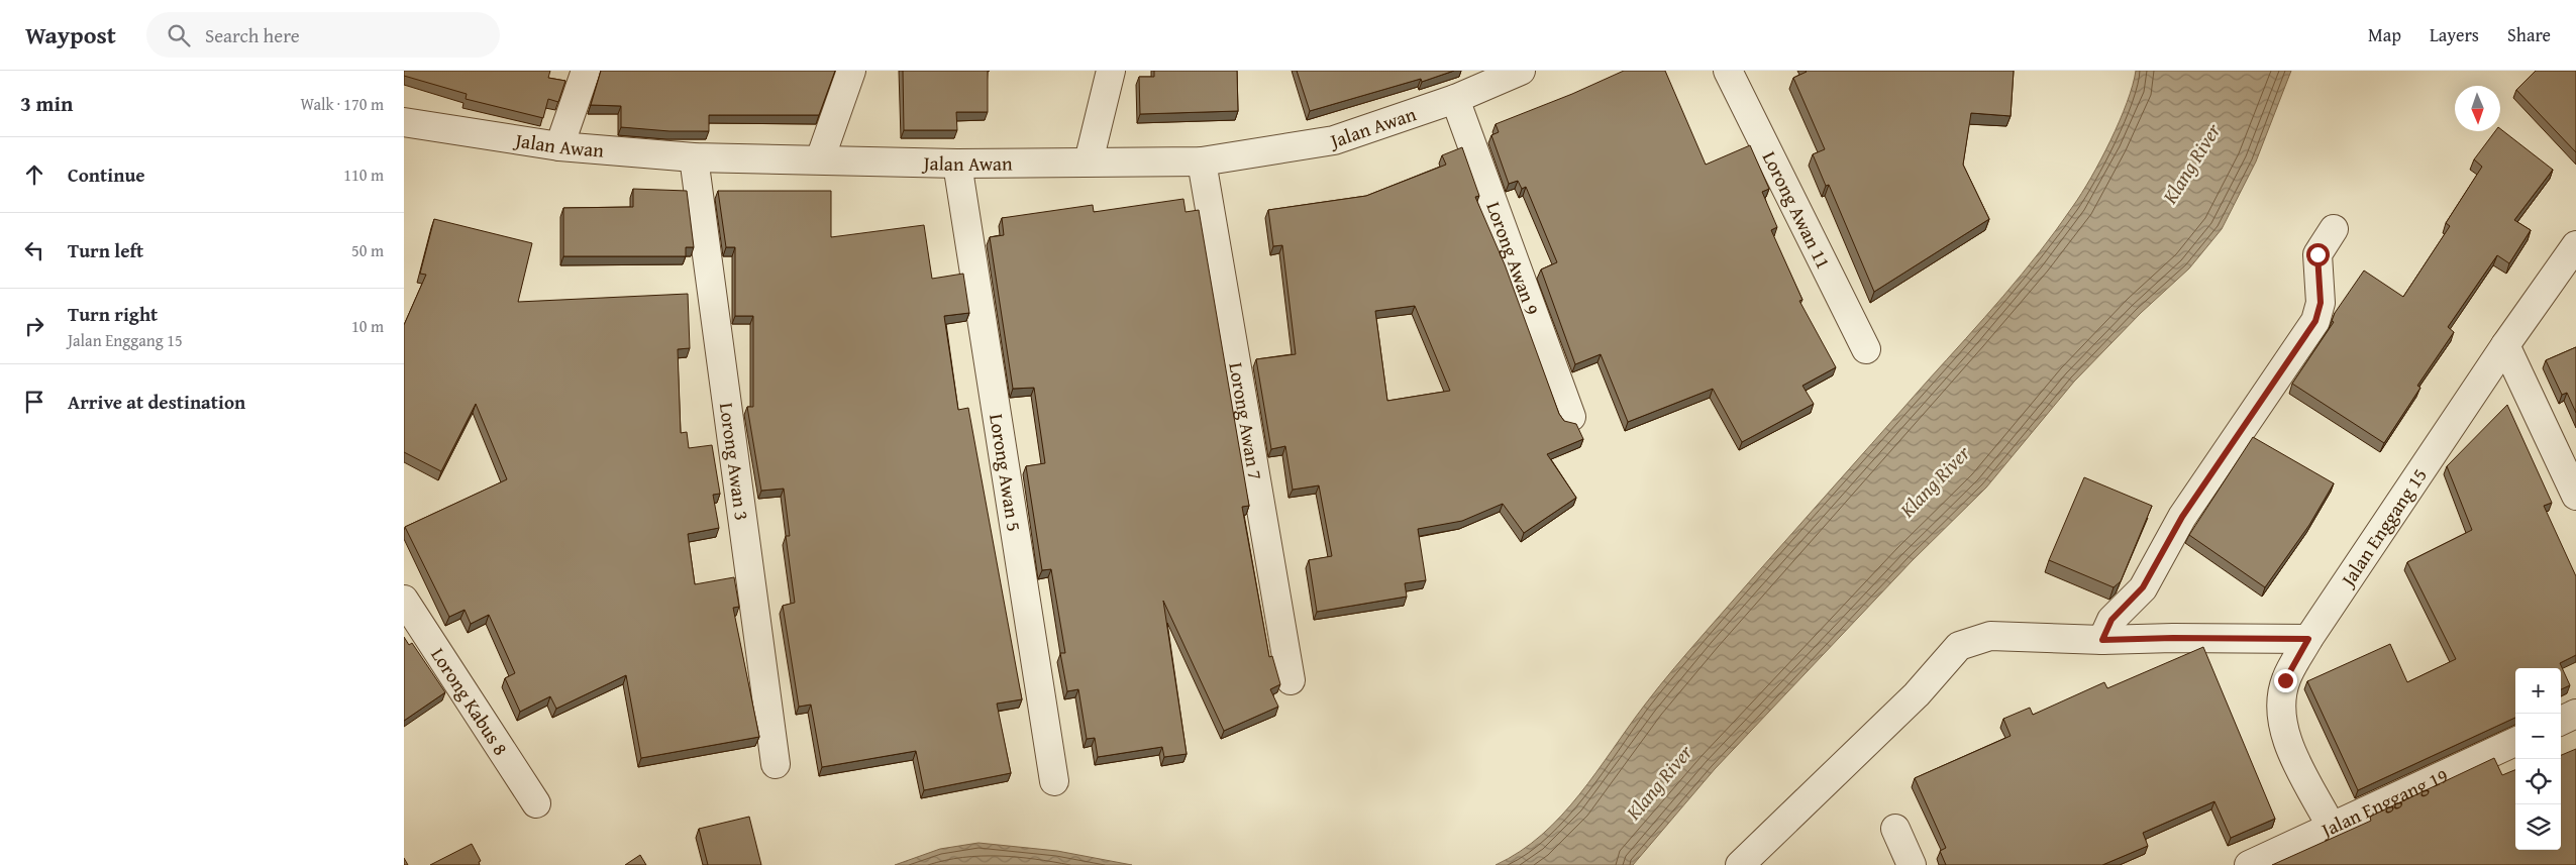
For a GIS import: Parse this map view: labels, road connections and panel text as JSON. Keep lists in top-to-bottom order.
{
  "streets": {
    "street": [
      "Jalan Awan",
      "Lorong Awan 11",
      "Lorong Awan 9",
      "Lorong Awan 7",
      "Lorong Awan 3",
      "Lorong Awan 5",
      "Jalan Enggang 15",
      "Lorong Kabus 8",
      "Jalan Enggang 19"
    ]
  },
  "crossings": [
    ["Jalan Awan", "Lorong Awan 9"],
    ["Jalan Awan", "Lorong Awan 7"],
    ["Jalan Awan", "Lorong Awan 3"],
    ["Jalan Awan", "Lorong Awan 5"],
    ["Jalan Enggang 15", "Jalan Enggang 19"]
  ],
  "water": ["Klang River"],
  "north": "bottom",
  "page": {
    "header": "Waypost",
    "search": "Search here",
    "nav": ["Map", "Layers", "Share"],
    "heading": ["3 min", "Walk · 170 m"],
    "list": [
      ["Continue", "110 m"],
      ["Turn left", "50 m"],
      ["Turn right", "Jalan Enggang 15", "10 m"],
      "Arrive at destination"
    ],
    "map_buttons": ["+", "−"]
  }
}
